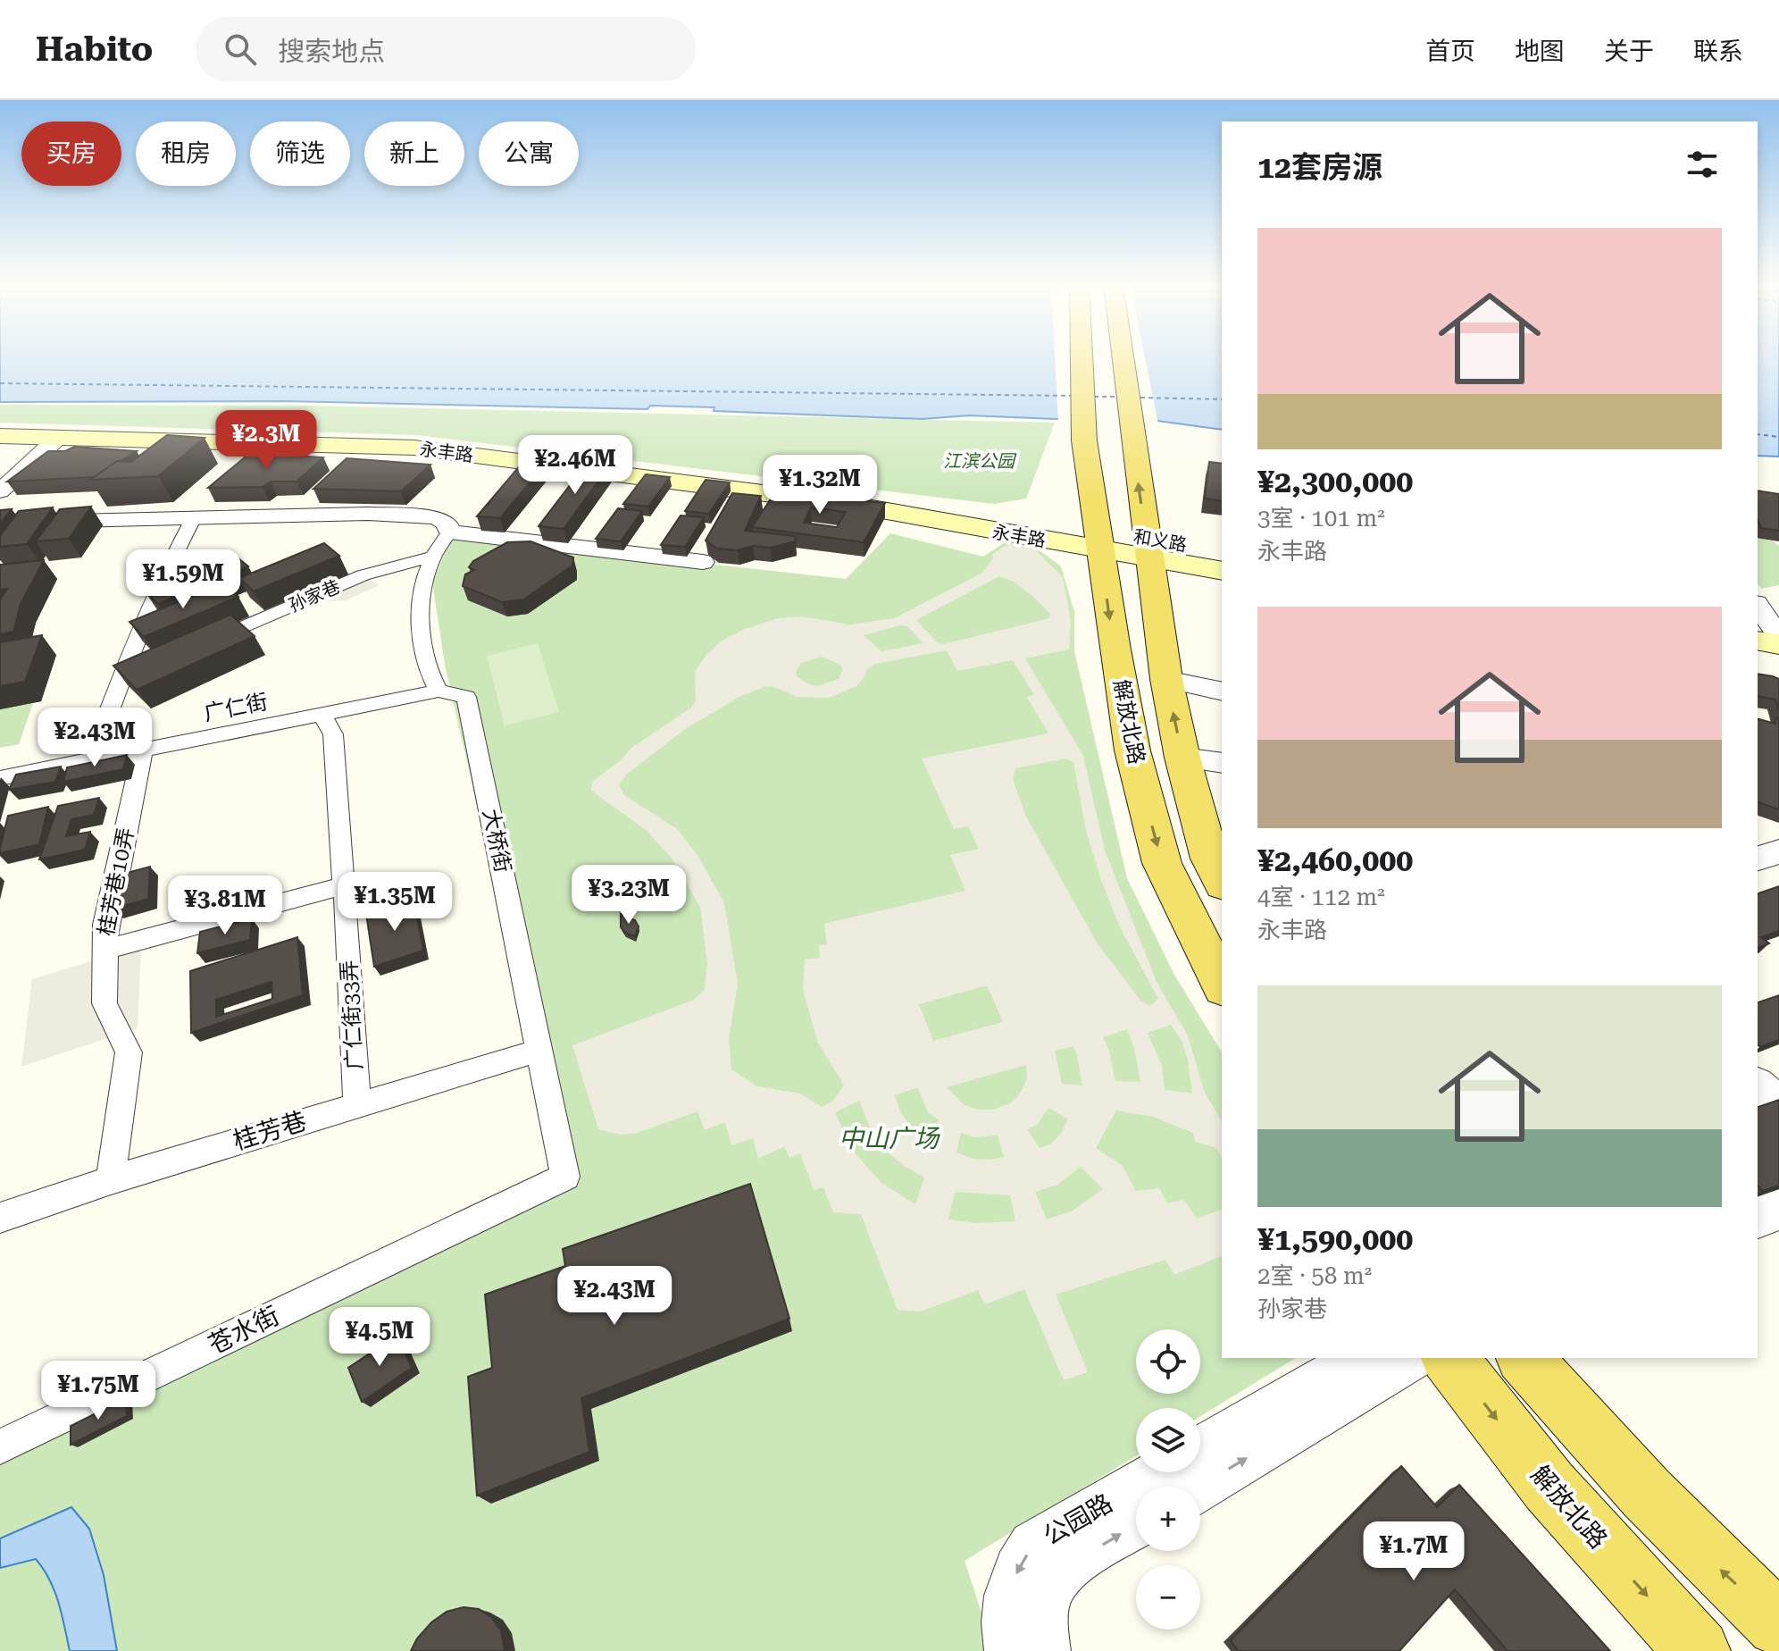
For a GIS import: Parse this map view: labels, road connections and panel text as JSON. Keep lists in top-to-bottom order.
{
  "streets": {
    "main road": ["永丰路", "和义路", "解放北路"],
    "street": [
      "孙家巷",
      "广仁街",
      "大桥街",
      "桂芳巷10弄",
      "广仁街33弄",
      "桂芳巷",
      "苍水街",
      "公园路"
    ]
  },
  "crossings": [
    ["永丰路", "和义路"],
    ["永丰路", "解放北路"],
    ["和义路", "解放北路"],
    ["广仁街", "大桥街"],
    ["广仁街", "桂芳巷10弄"],
    ["广仁街", "广仁街33弄"],
    ["大桥街", "桂芳巷"],
    ["大桥街", "苍水街"],
    ["桂芳巷10弄", "桂芳巷"],
    ["广仁街33弄", "桂芳巷"]
  ],
  "parks": ["江滨公园", "中山广场"],
  "page": {
    "header": "Habito",
    "search": "搜索地点",
    "nav": [
      "首页",
      "地图",
      "关于",
      "联系"
    ],
    "chip": [
      "买房",
      "租房",
      "筛选",
      "新上",
      "公寓"
    ],
    "heading": "12套房源",
    "list": [
      {
        "name": "¥2,300,000",
        "note": "3室 · 101 m² · 永丰路"
      },
      {
        "name": "¥2,460,000",
        "note": "4室 · 112 m² · 永丰路"
      },
      {
        "name": "¥1,590,000",
        "note": "2室 · 58 m² · 孙家巷"
      }
    ],
    "price": [
      "¥2.3M",
      "¥2.46M",
      "¥1.32M",
      "¥1.59M",
      "¥2.43M",
      "¥3.23M",
      "¥1.35M",
      "¥3.81M",
      "¥2.43M",
      "¥4.5M",
      "¥1.75M",
      "¥1.7M"
    ],
    "map_buttons": ["+", "−"]
  }
}
